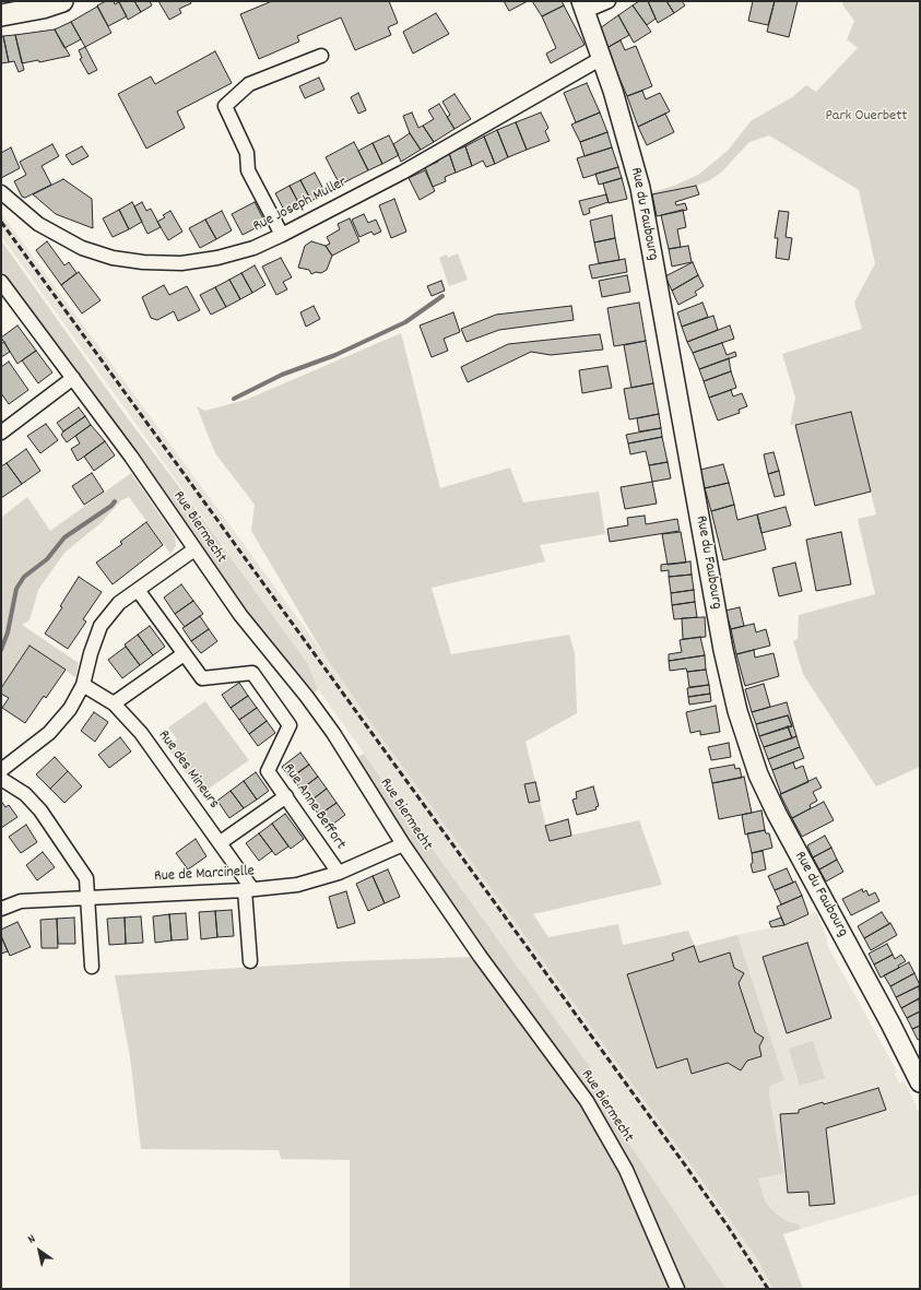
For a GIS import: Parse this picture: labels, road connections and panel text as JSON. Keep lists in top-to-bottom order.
{
  "streets": {
    "main road": ["Rue du Faubourg"],
    "street": [
      "Rue Joseph Muller",
      "Rue Biermecht",
      "Rue des Mineurs",
      "Rue Anne Beffort",
      "Rue de Marcinelle"
    ]
  },
  "crossings": [
    ["Rue Joseph Muller", "Rue du Faubourg"],
    ["Rue Biermecht", "Rue de Marcinelle"],
    ["Rue des Mineurs", "Rue de Marcinelle"],
    ["Rue Anne Beffort", "Rue de Marcinelle"]
  ],
  "parks": ["Park Ouerbett"],
  "north": "top left"
}
